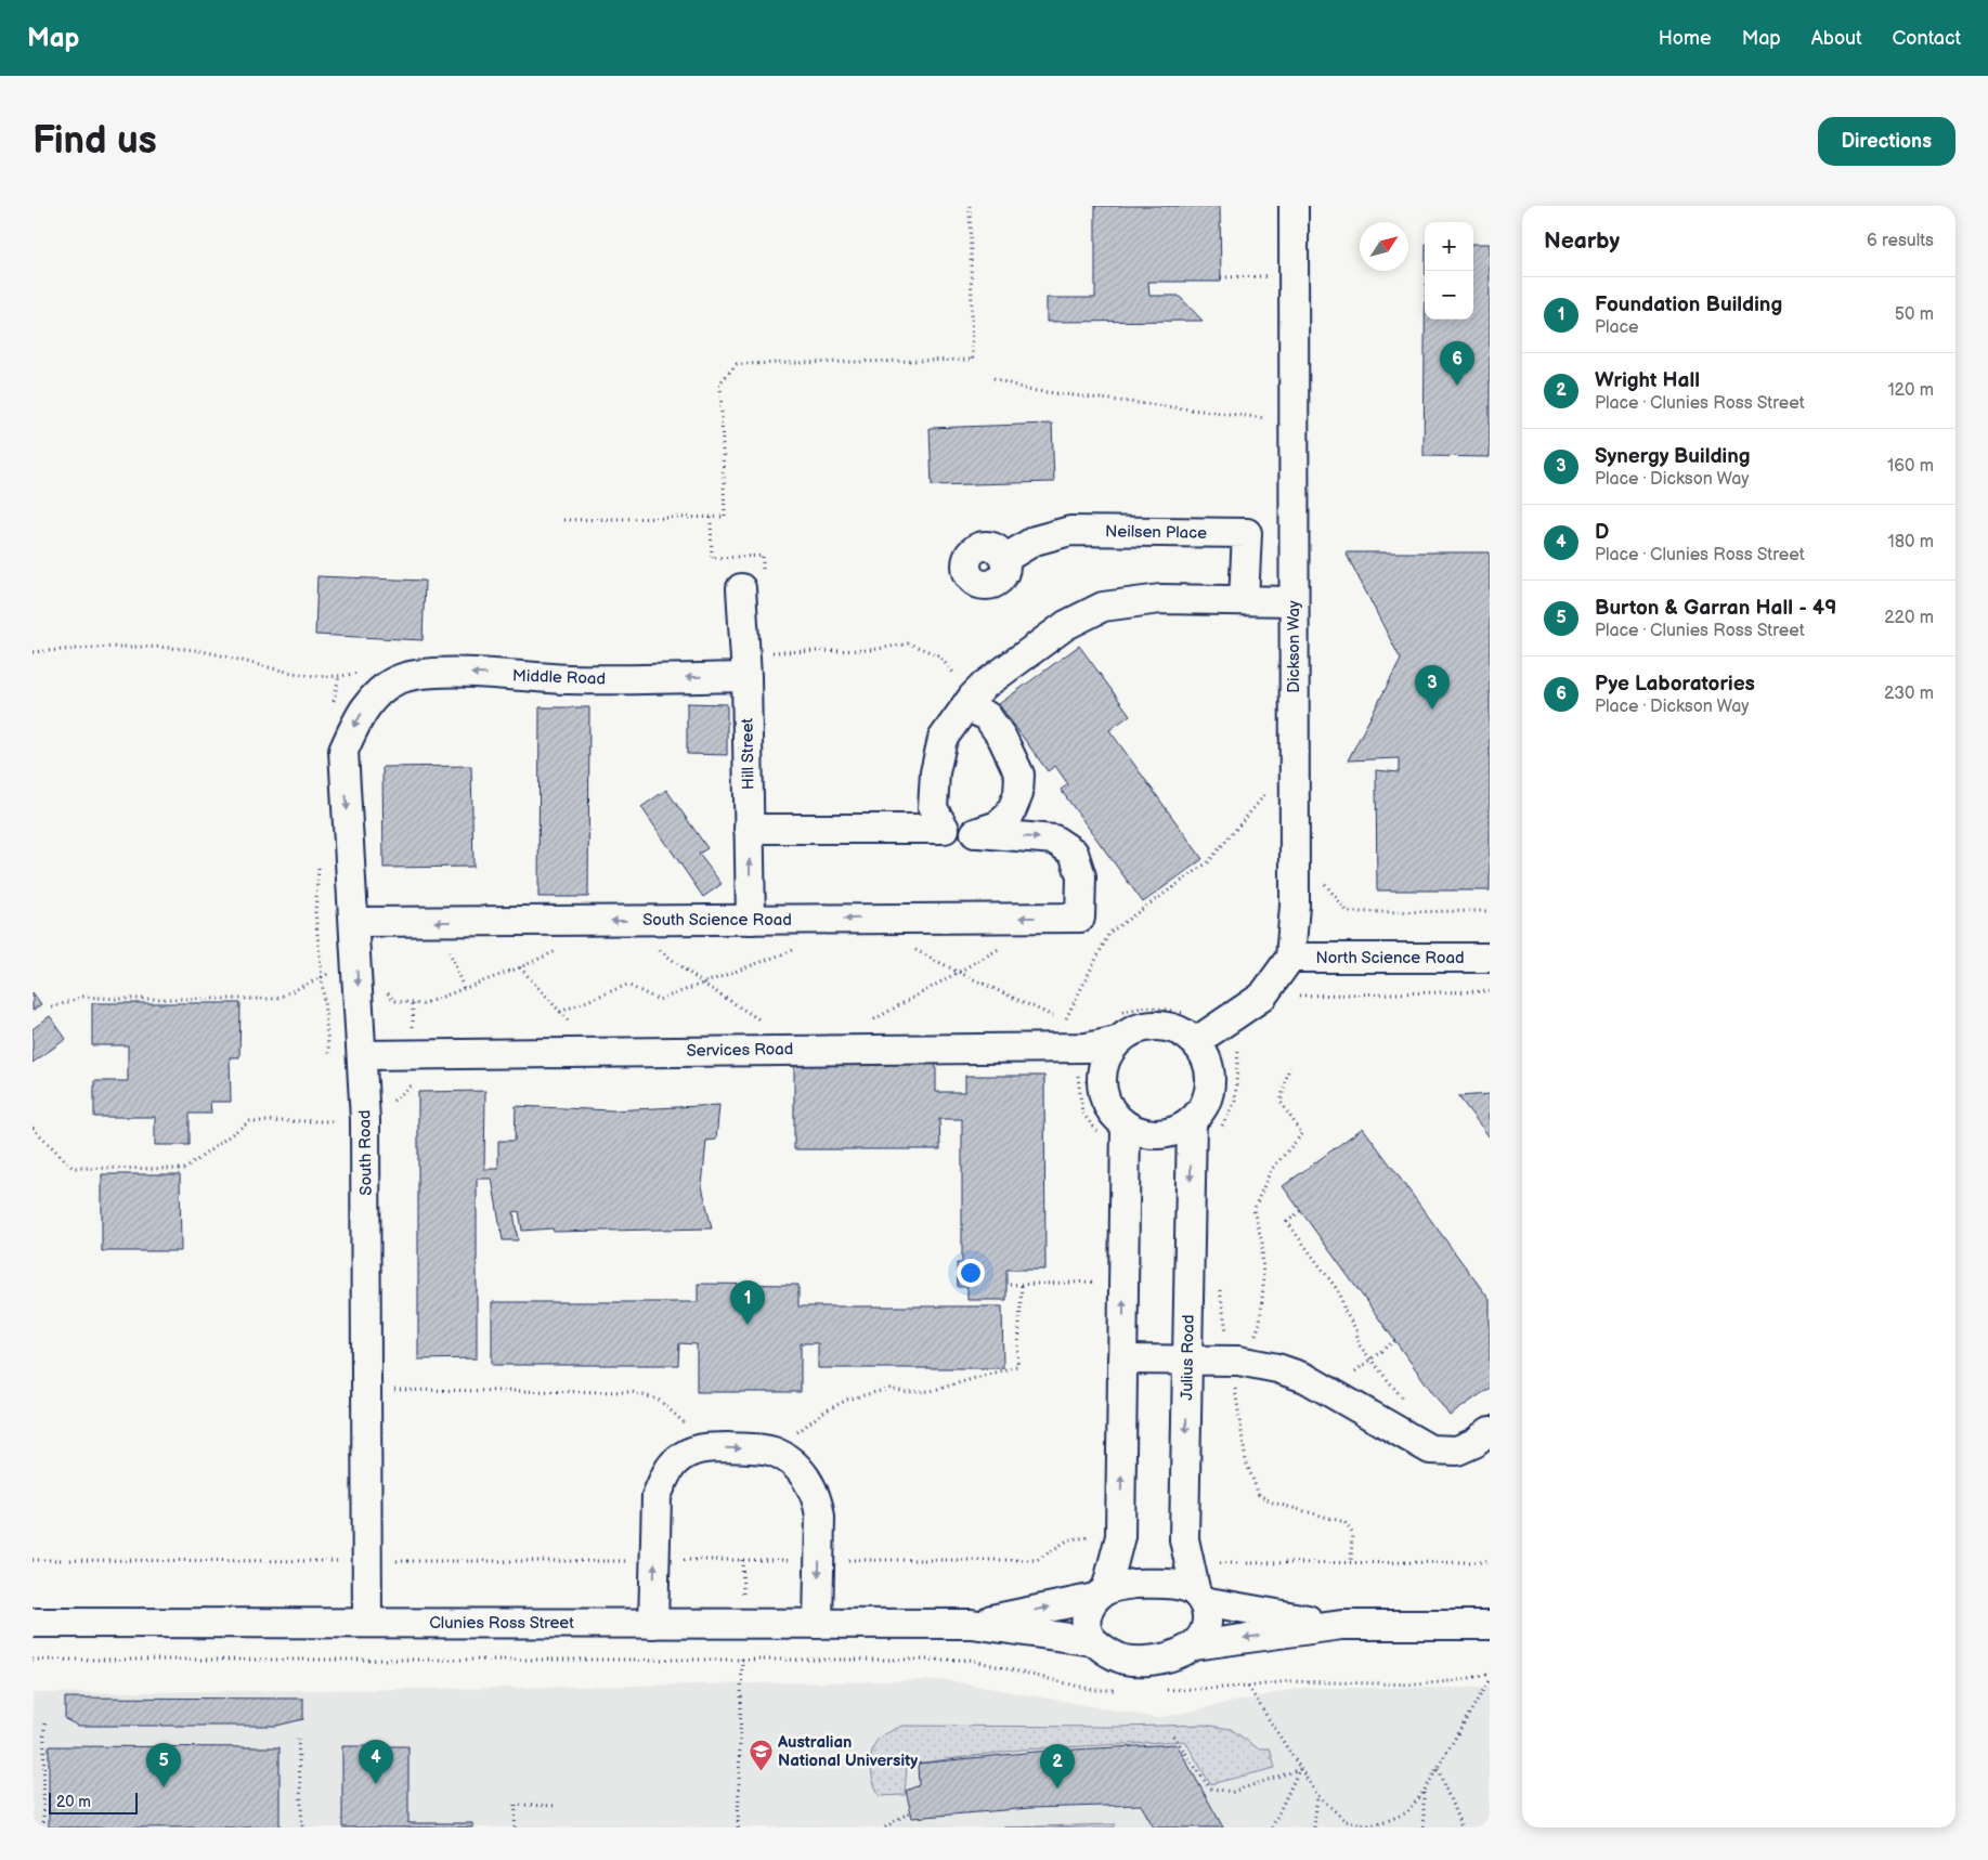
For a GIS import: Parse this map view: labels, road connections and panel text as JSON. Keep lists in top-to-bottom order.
{
  "streets": {
    "street": [
      "Neilsen Place",
      "Dickson Way",
      "Middle Road",
      "Hill Street",
      "South Science Road",
      "North Science Road",
      "Services Road",
      "South Road",
      "Julius Road",
      "Clunies Ross Street"
    ]
  },
  "crossings": [
    ["Dickson Way", "North Science Road"],
    ["Middle Road", "Hill Street"],
    ["Middle Road", "South Road"],
    ["Hill Street", "South Science Road"],
    ["South Science Road", "South Road"],
    ["Services Road", "South Road"],
    ["Services Road", "Julius Road"],
    ["South Road", "Clunies Ross Street"],
    ["Julius Road", "Clunies Ross Street"]
  ],
  "one_way": ["Middle Road"],
  "places": {
    "school or university": ["Australian National University"]
  },
  "scale_bar": "20 m",
  "north": "top right",
  "page": {
    "header": "Map",
    "nav": [
      "Home",
      "Map",
      "About",
      "Contact"
    ],
    "buttons": "Directions",
    "title": "Find us",
    "heading": ["Nearby", "6 results"],
    "map_buttons": ["+", "−"],
    "list": [
      {
        "mark": "1",
        "name": "Foundation Building",
        "note": "Place",
        "value": "50 m"
      },
      {
        "mark": "2",
        "name": "Wright Hall",
        "note": "Place · Clunies Ross Street",
        "value": "120 m"
      },
      {
        "mark": "3",
        "name": "Synergy Building",
        "note": "Place · Dickson Way",
        "value": "160 m"
      },
      {
        "mark": "4",
        "name": "D",
        "note": "Place · Clunies Ross Street",
        "value": "180 m"
      },
      {
        "mark": "5",
        "name": "Burton & Garran Hall - 49",
        "note": "Place · Clunies Ross Street",
        "value": "220 m"
      },
      {
        "mark": "6",
        "name": "Pye Laboratories",
        "note": "Place · Dickson Way",
        "value": "230 m"
      }
    ],
    "pins": [
      "6",
      "3",
      "1",
      "4",
      "5",
      "2"
    ],
    "scale": "20 m"
  }
}
